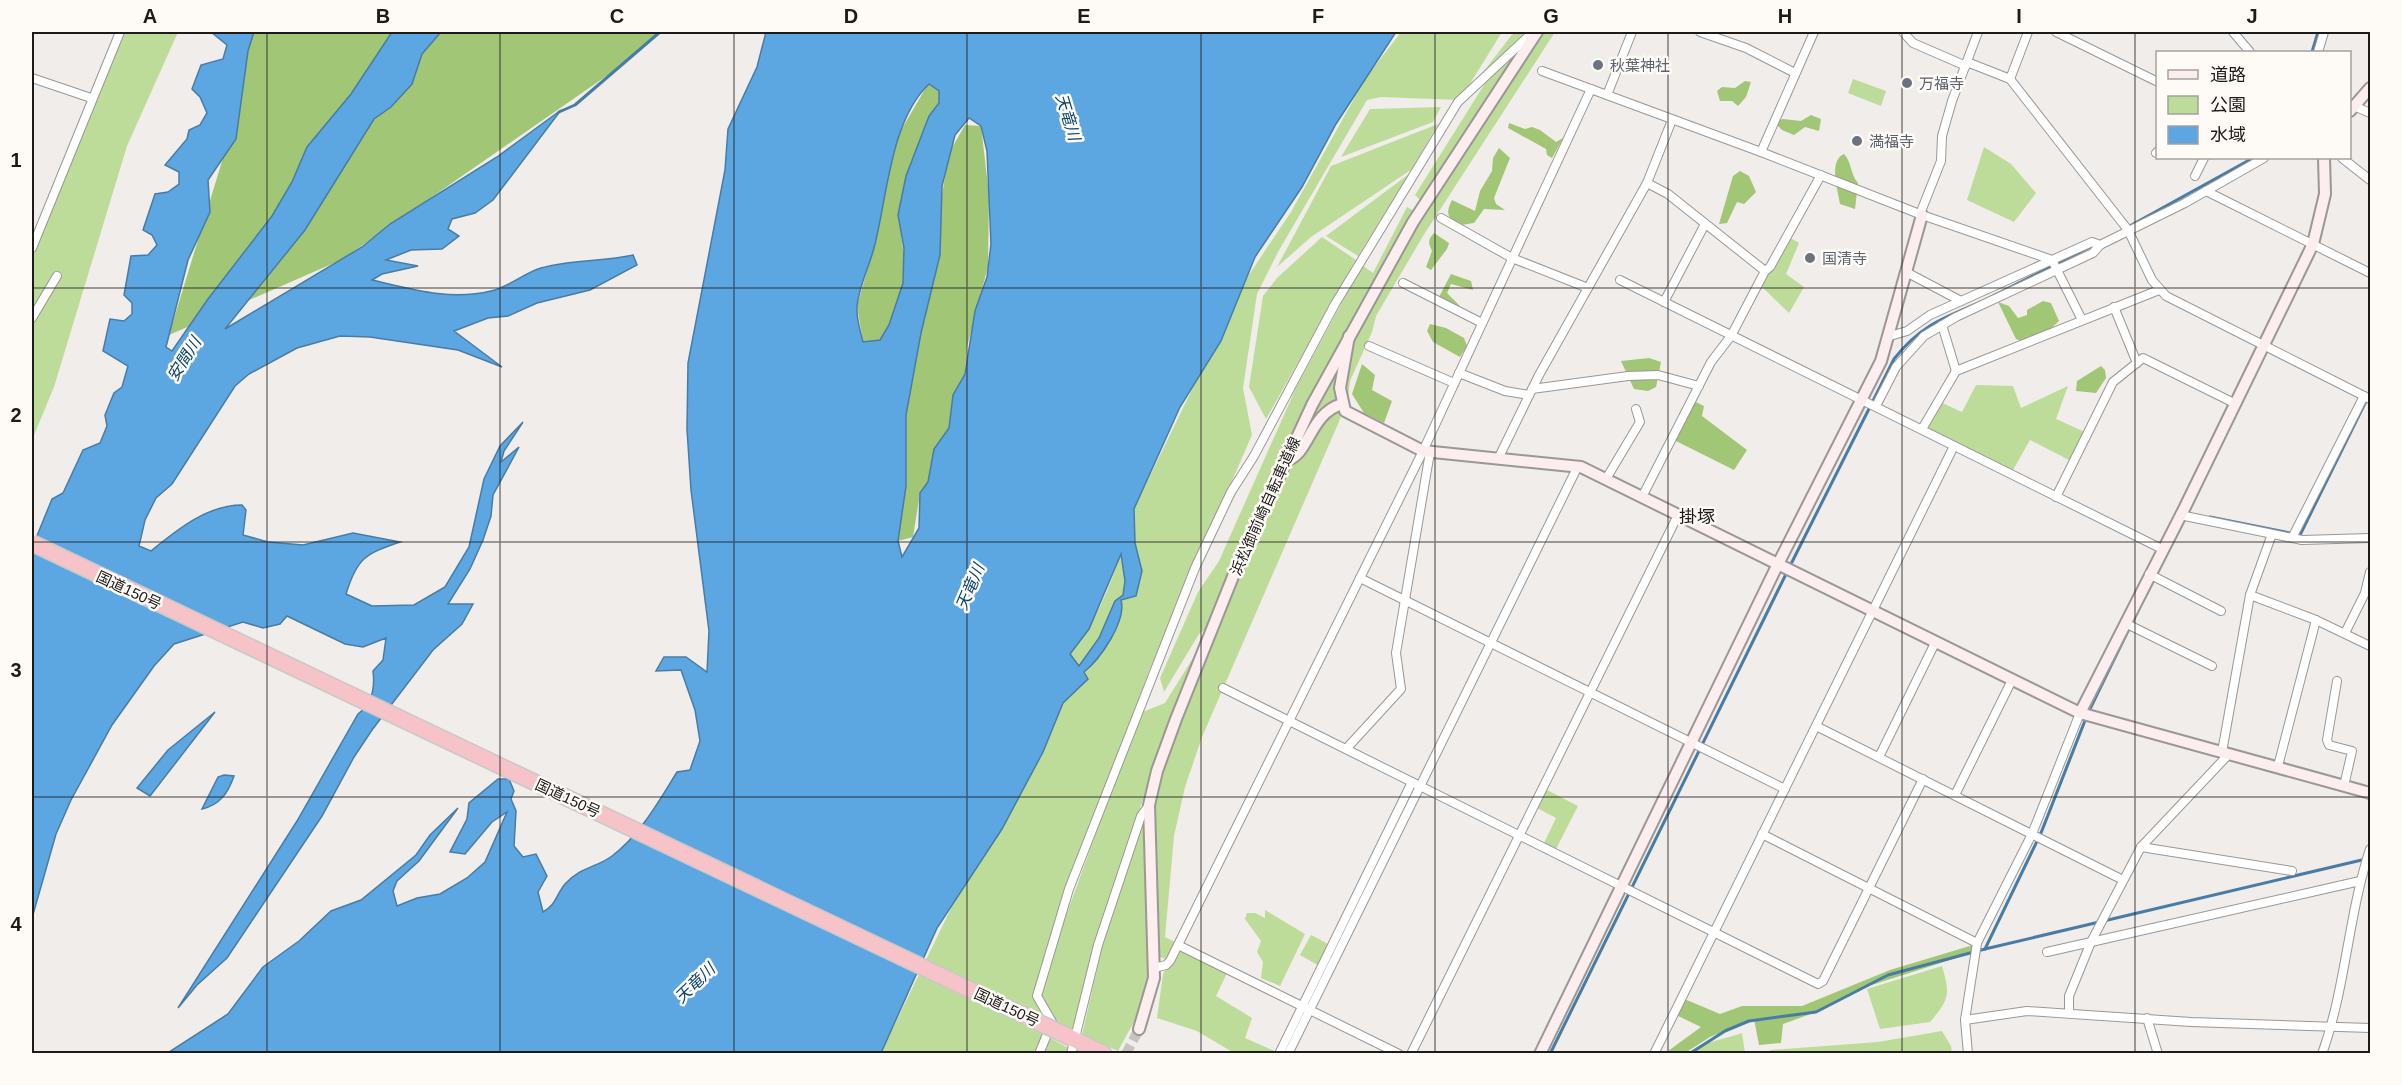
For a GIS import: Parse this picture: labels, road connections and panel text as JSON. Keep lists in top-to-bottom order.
{
  "streets": {
    "highway": ["国道150号"],
    "street": ["浜松御前崎自転車道線"]
  },
  "districts": ["掛塚"],
  "water": ["天竜川", "安間川"],
  "places": [
    "秋葉神社",
    "万福寺",
    "満福寺",
    "国清寺"
  ],
  "legend": ["道路", "公園", "水域"],
  "grid": {
    "columns": [
      "A",
      "B",
      "C",
      "D",
      "E",
      "F",
      "G",
      "H",
      "I",
      "J"
    ],
    "rows": [
      "1",
      "2",
      "3",
      "4"
    ]
  }
}
